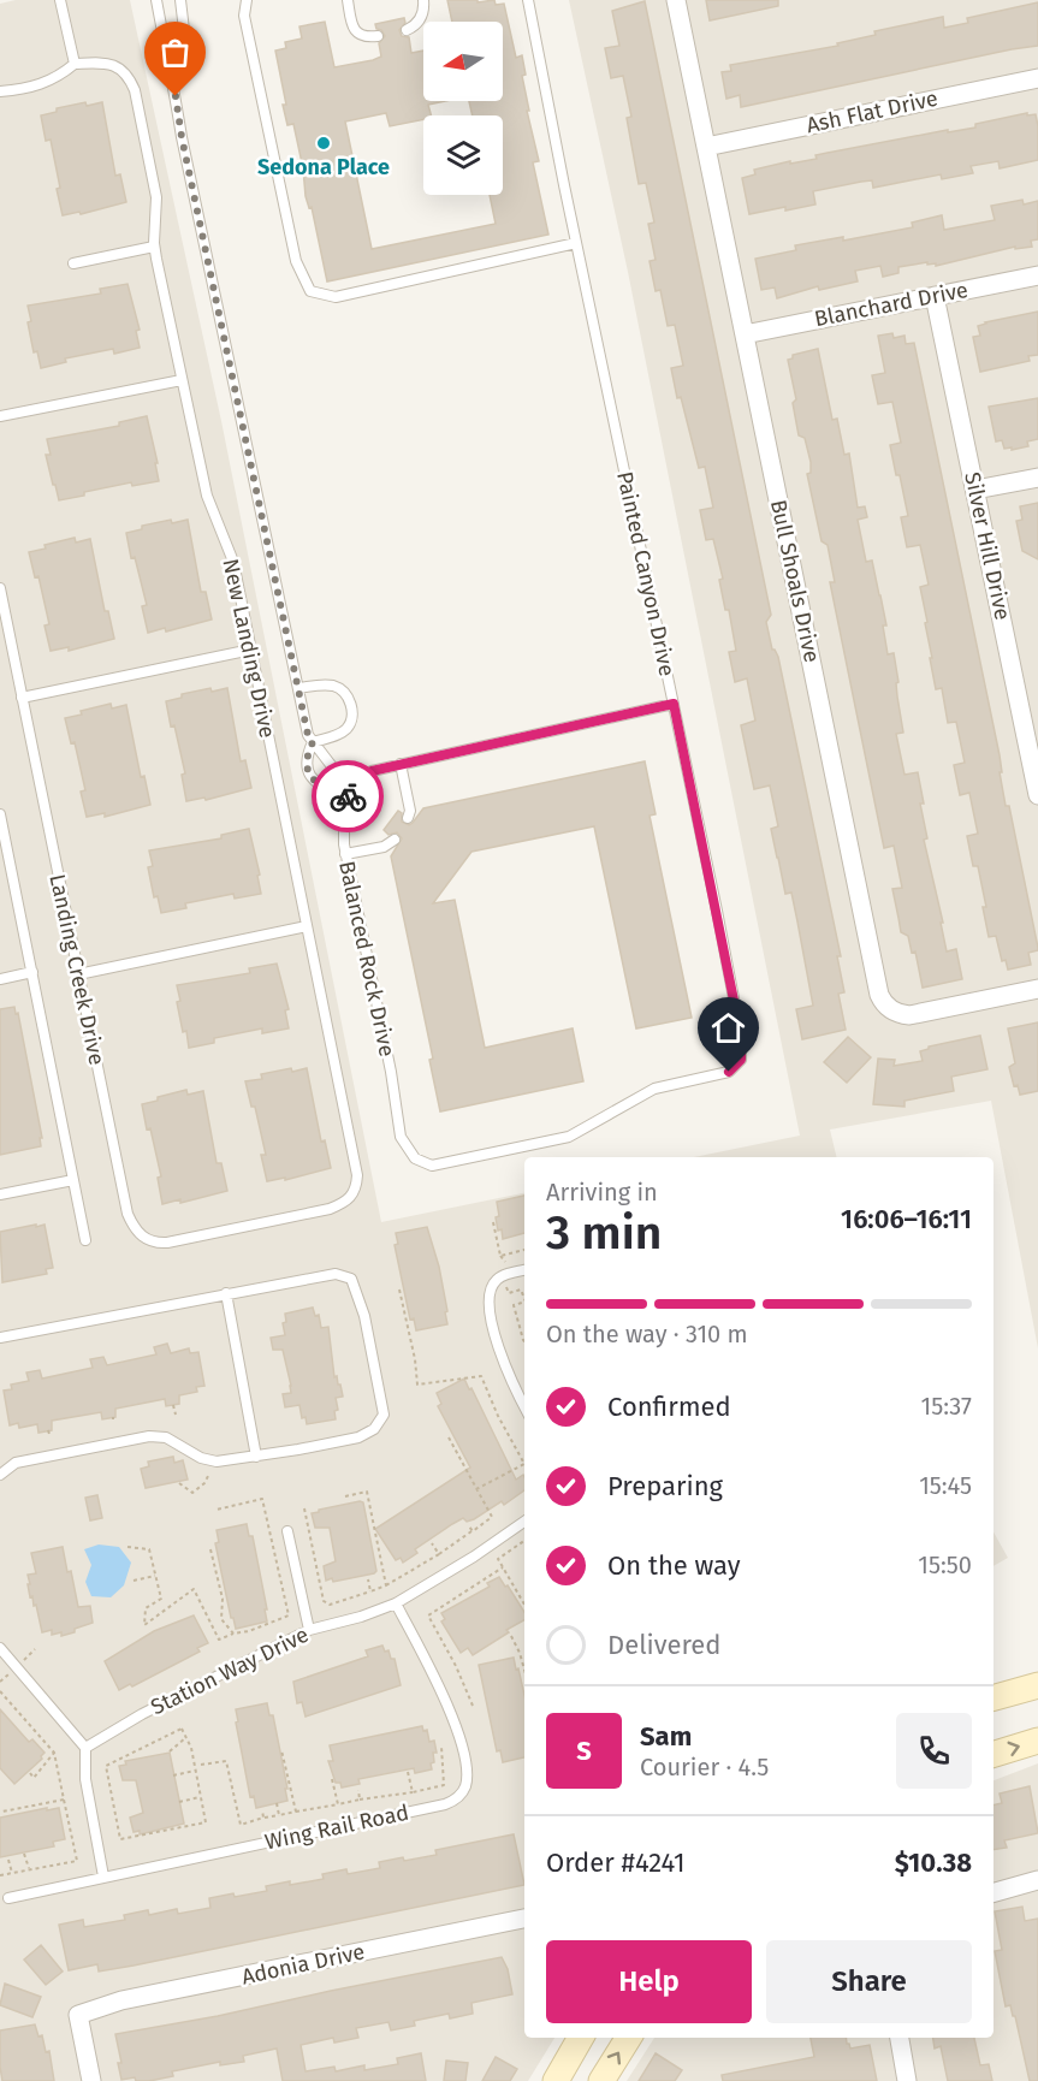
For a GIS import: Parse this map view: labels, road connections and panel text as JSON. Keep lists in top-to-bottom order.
{
  "streets": {
    "street": [
      "Ash Flat Drive",
      "Blanchard Drive",
      "Silver Hill Drive",
      "Bull Shoals Drive",
      "Adonia Drive"
    ],
    "lane": [
      "Painted Canyon Drive",
      "New Landing Drive",
      "Balanced Rock Drive",
      "Landing Creek Drive",
      "Station Way Drive",
      "Wing Rail Road"
    ]
  },
  "crossings": [
    ["Ash Flat Drive", "Bull Shoals Drive"],
    ["Blanchard Drive", "Silver Hill Drive"],
    ["Blanchard Drive", "Bull Shoals Drive"],
    ["Painted Canyon Drive", "Balanced Rock Drive"],
    ["New Landing Drive", "Landing Creek Drive"],
    ["Station Way Drive", "Wing Rail Road"]
  ],
  "places": ["Sedona Place"],
  "north": "left",
  "page": {
    "heading": ["3 min", "Arriving in", "16:06–16:11"],
    "panel": [
      "Sam",
      "Courier · 4.5",
      "Order #4241",
      "$10.38"
    ],
    "bar": "On the way · 310 m",
    "list": [
      ["Confirmed", "15:37"],
      ["Preparing", "15:45"],
      ["On the way", "15:50"],
      "Delivered"
    ],
    "round": "S",
    "buttons": ["Help", "Share"]
  }
}
